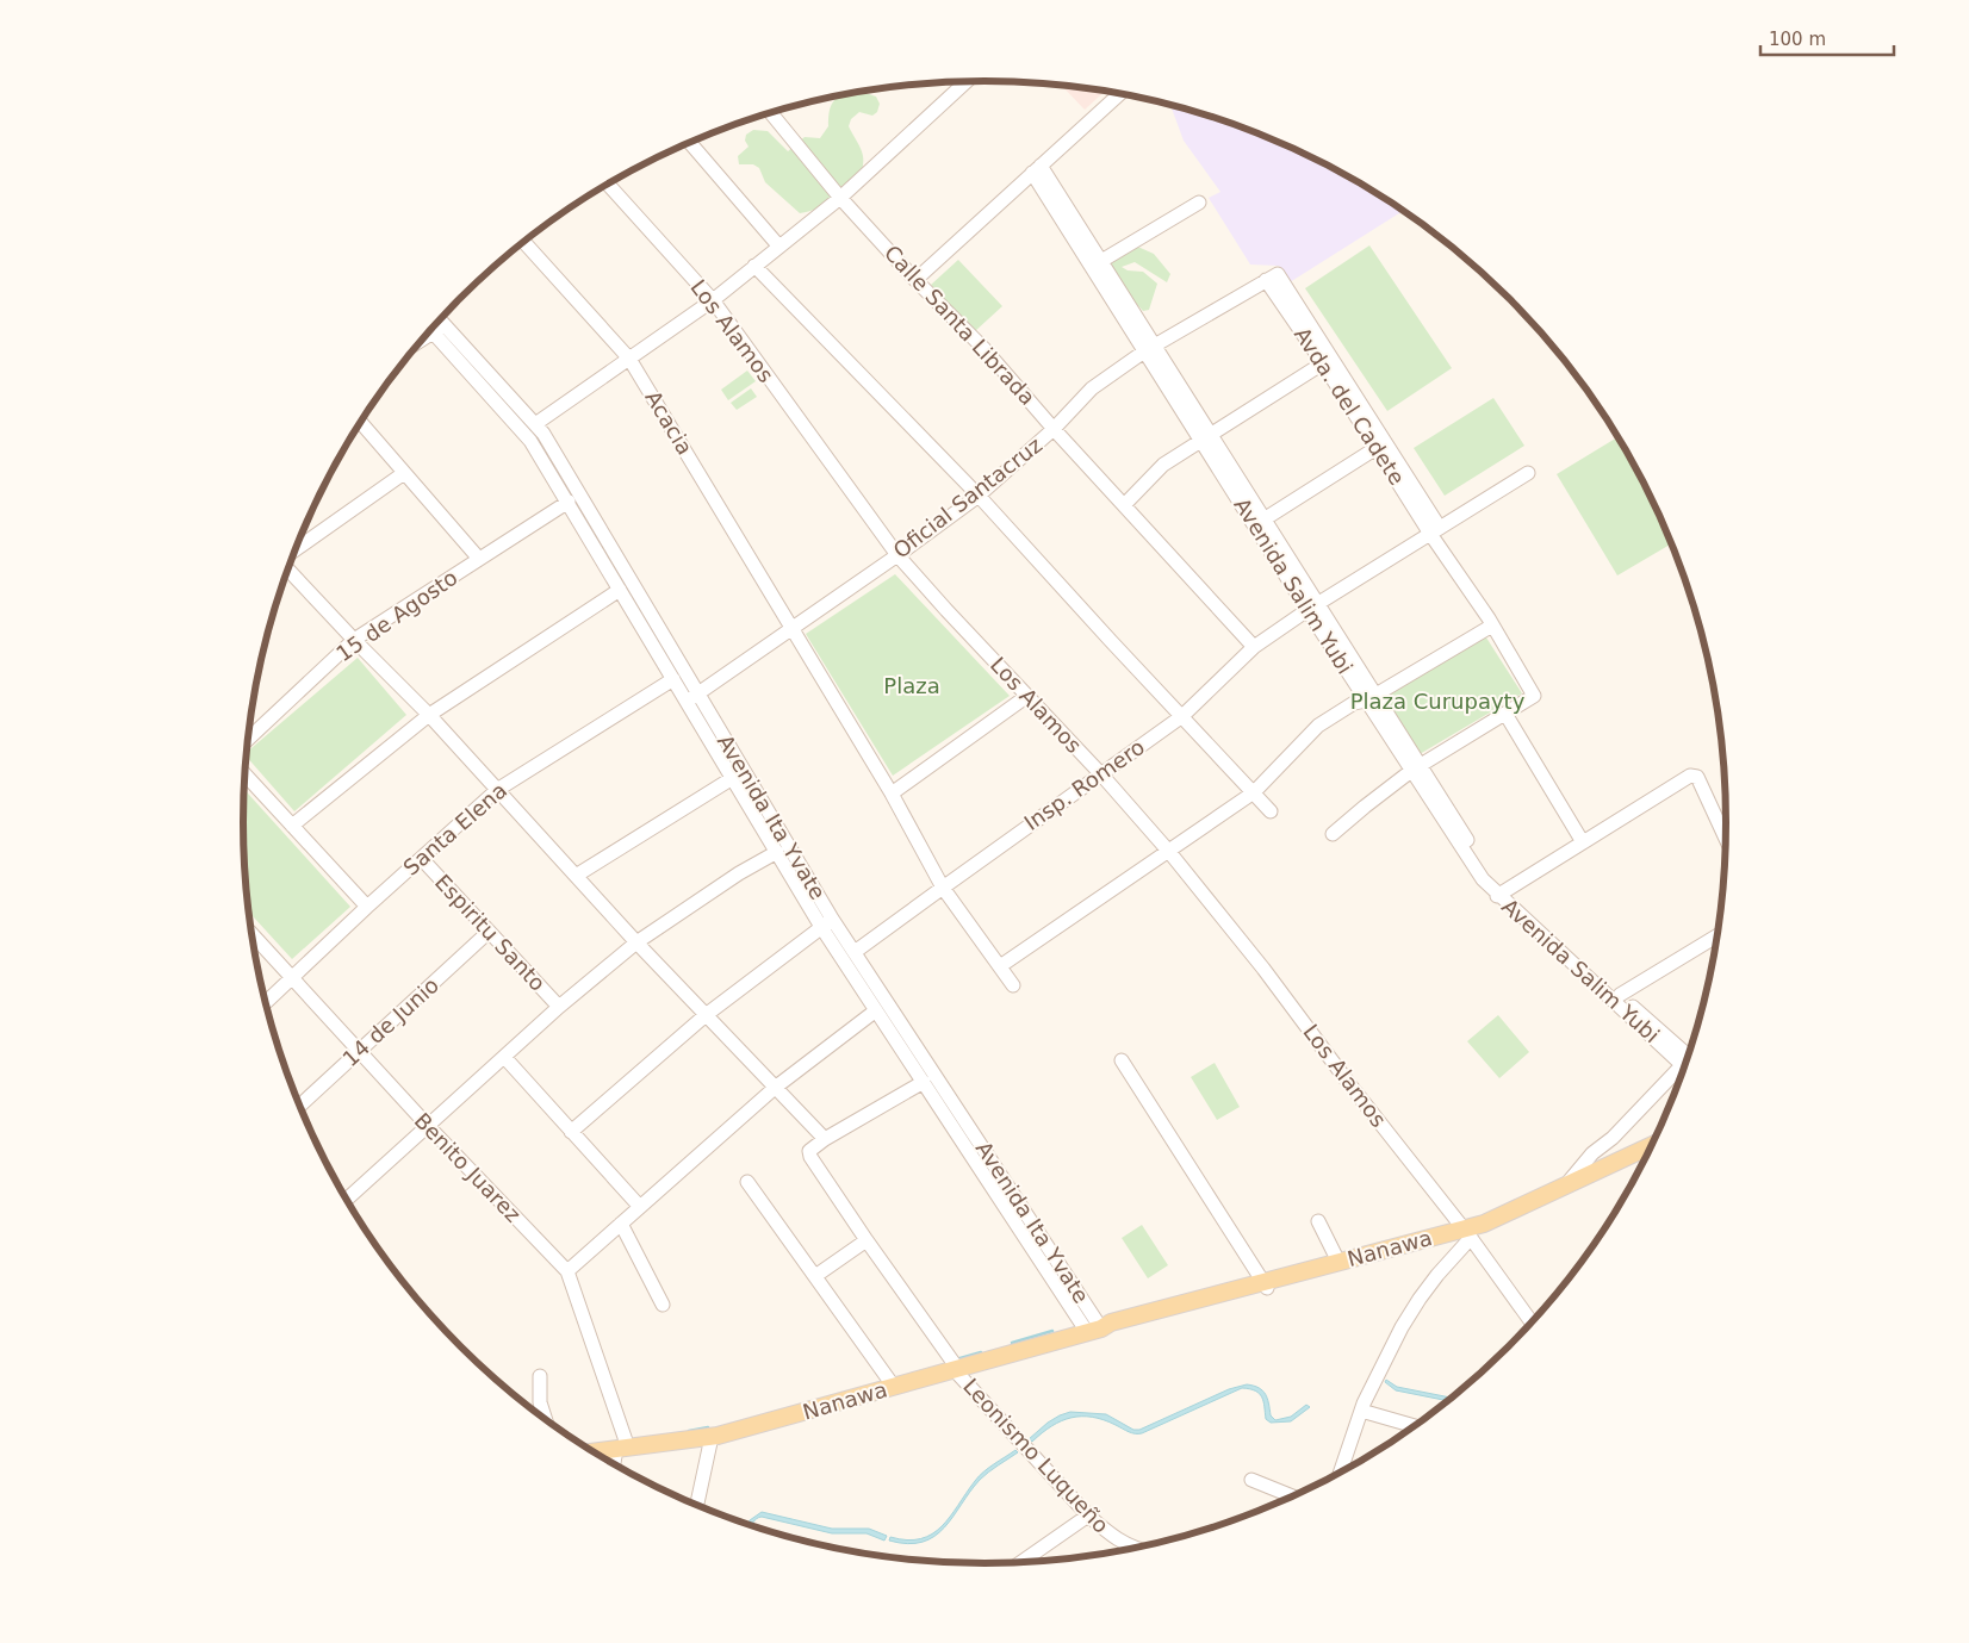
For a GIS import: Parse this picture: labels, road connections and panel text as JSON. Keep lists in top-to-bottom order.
{
  "streets": {
    "main road": ["Nanawa"],
    "street": [
      "Calle Santa Librada",
      "Los Alamos",
      "Avda. del Cadete",
      "Acacia",
      "Oficial Santacruz",
      "Avenida Salim Yubi",
      "15 de Agosto",
      "Insp. Romero",
      "Avenida Ita Yvate",
      "Santa Elena",
      "Espiritu Santo",
      "14 de Junio",
      "Benito Juarez",
      "Leonismo Luqueño"
    ]
  },
  "crossings": [
    ["Calle Santa Librada", "Oficial Santacruz"],
    ["Calle Santa Librada", "Insp. Romero"],
    ["Los Alamos", "Oficial Santacruz"],
    ["Los Alamos", "Insp. Romero"],
    ["Los Alamos", "Nanawa"],
    ["Avda. del Cadete", "Oficial Santacruz"],
    ["Avda. del Cadete", "Insp. Romero"],
    ["Acacia", "Oficial Santacruz"],
    ["Acacia", "Insp. Romero"],
    ["Oficial Santacruz", "Avenida Salim Yubi"],
    ["Oficial Santacruz", "Avenida Ita Yvate"],
    ["Avenida Salim Yubi", "Insp. Romero"],
    ["15 de Agosto", "Avenida Ita Yvate"],
    ["Insp. Romero", "Avenida Ita Yvate"],
    ["Avenida Ita Yvate", "Santa Elena"],
    ["Avenida Ita Yvate", "Nanawa"],
    ["Santa Elena", "Espiritu Santo"],
    ["Santa Elena", "Benito Juarez"],
    ["Espiritu Santo", "14 de Junio"],
    ["14 de Junio", "Benito Juarez"],
    ["Benito Juarez", "Nanawa"],
    ["Nanawa", "Leonismo Luqueño"]
  ],
  "parks": ["Plaza", "Plaza Curupayty"],
  "scale_bar": "100 m"
}
